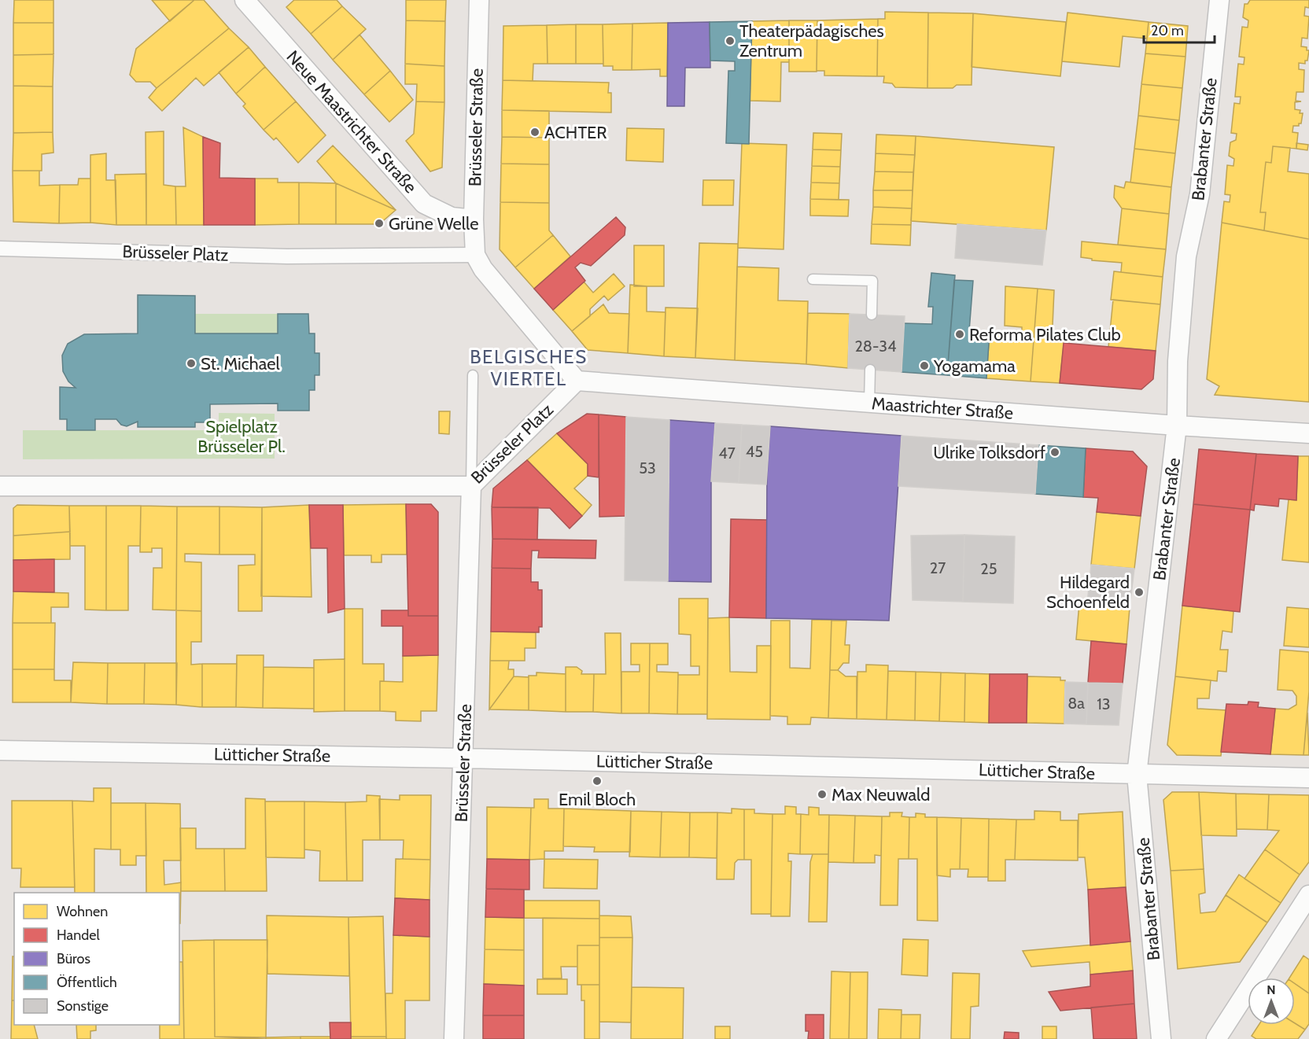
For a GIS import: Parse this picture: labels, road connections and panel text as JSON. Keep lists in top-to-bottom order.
{
  "streets": {
    "street": [
      "Neue Maastrichter Straße",
      "Brüsseler Straße",
      "Brabanter Straße",
      "Brüsseler Platz",
      "Maastrichter Straße",
      "Lütticher Straße"
    ]
  },
  "crossings": [
    ["Neue Maastrichter Straße", "Brüsseler Straße"],
    ["Brüsseler Straße", "Brüsseler Platz"],
    ["Brüsseler Straße", "Lütticher Straße"],
    ["Brabanter Straße", "Maastrichter Straße"],
    ["Brabanter Straße", "Lütticher Straße"],
    ["Brüsseler Platz", "Maastrichter Straße"]
  ],
  "districts": ["BELGISCHES VIERTEL"],
  "parks": ["Spielplatz Brüsseler Pl."],
  "places": [
    "Theaterpädagisches Zentrum",
    "ACHTER",
    "Grüne Welle",
    "Reforma Pilates Club",
    "St. Michael",
    "Yogamama",
    "Ulrike Tolksdorf",
    "Hildegard Schoenfeld",
    "Emil Bloch",
    "Max Neuwald"
  ],
  "house_numbers": [
    "28-34",
    "45",
    "47",
    "53",
    "27",
    "25",
    "8a",
    "13"
  ],
  "legend": [
    "Wohnen",
    "Handel",
    "Büros",
    "Öffentlich",
    "Sonstige"
  ],
  "scale_bar": "20 m",
  "north": "top"
}
